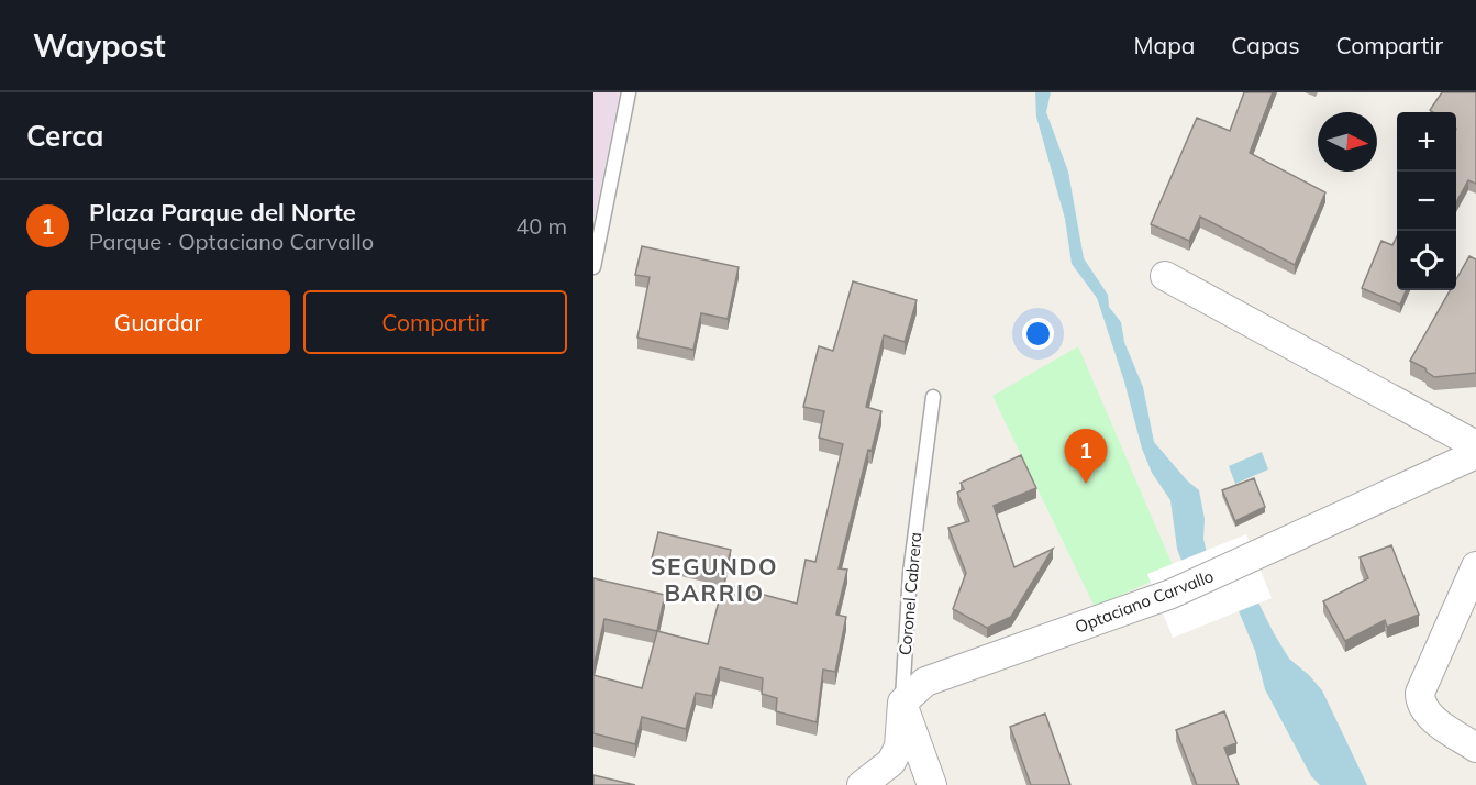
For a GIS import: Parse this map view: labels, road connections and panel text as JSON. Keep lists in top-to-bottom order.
{
  "streets": {
    "street": ["Coronel Cabrera", "Optaciano Carvallo"]
  },
  "crossings": [
    ["Coronel Cabrera", "Optaciano Carvallo"]
  ],
  "districts": ["SEGUNDO BARRIO"],
  "north": "right",
  "page": {
    "header": "Waypost",
    "nav": ["Mapa", "Capas", "Compartir"],
    "heading": "Cerca",
    "map_buttons": ["+", "−"],
    "list": [
      {
        "mark": "1",
        "name": "Plaza Parque del Norte",
        "note": "Parque · Optaciano Carvallo",
        "value": "40 m"
      }
    ],
    "buttons": ["Guardar", "Compartir"],
    "pins": "1"
  }
}
